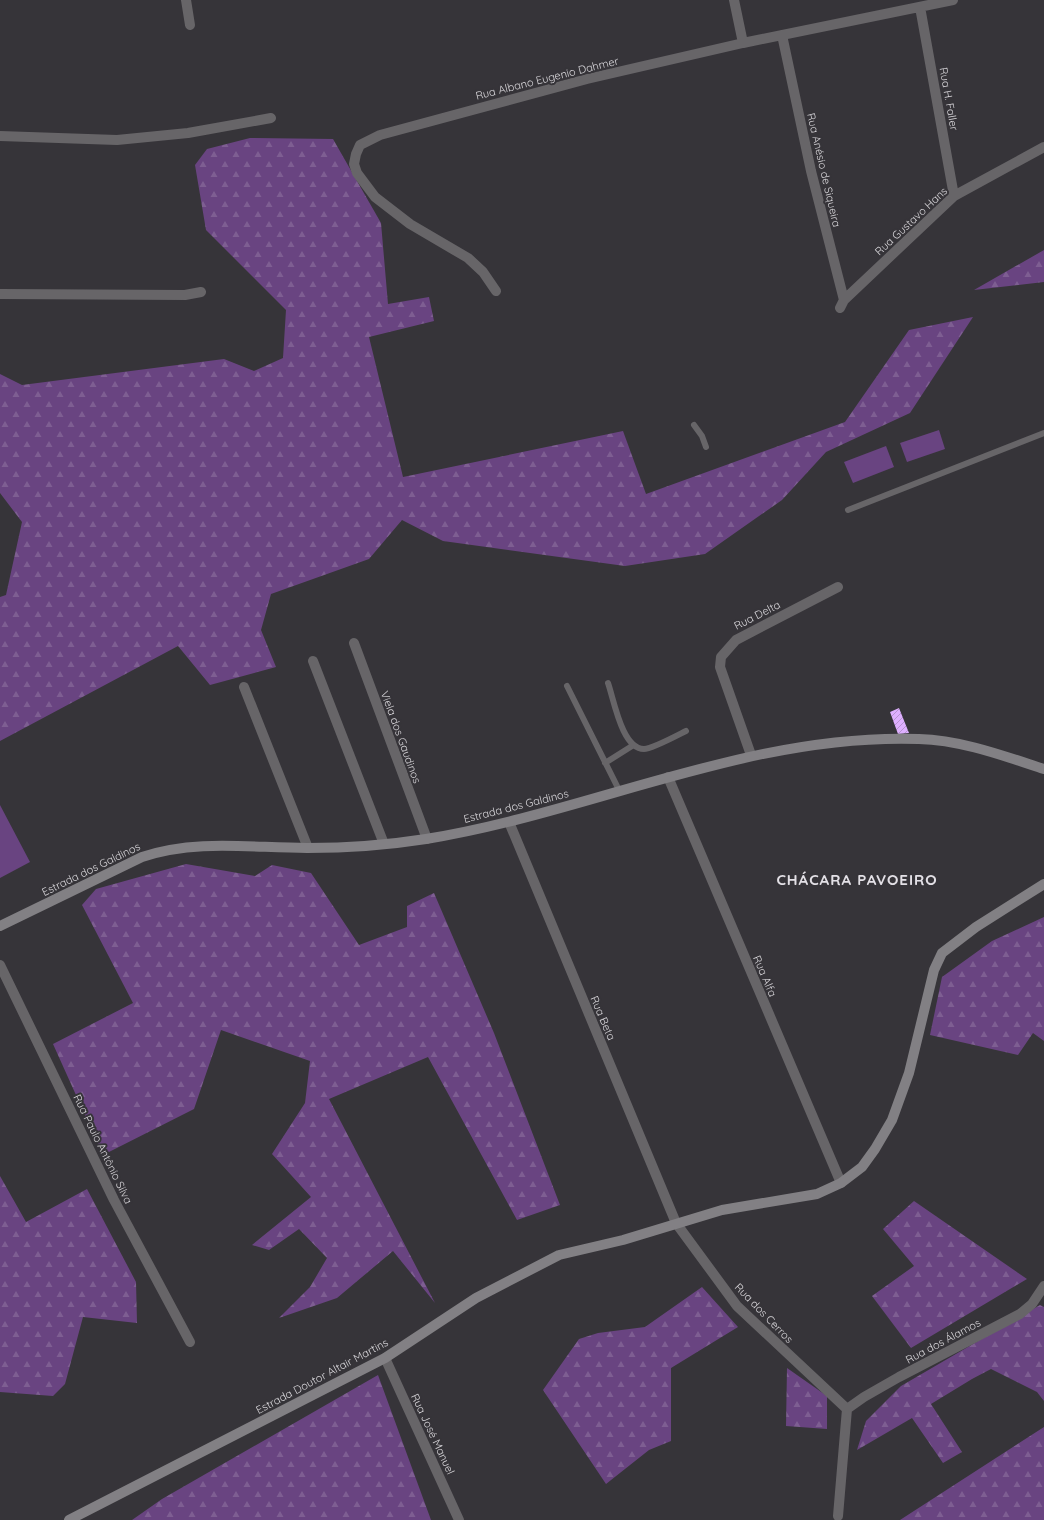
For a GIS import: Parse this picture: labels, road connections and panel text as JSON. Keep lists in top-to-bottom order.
{
  "streets": {
    "street": [
      "Rua Albano Eugenio Dahmer",
      "Rua H. Faller",
      "Rua Anésio de Siqueira",
      "Rua Gustavo Hans",
      "Rua Delta",
      "Viela dos Gaudinos",
      "Estrada dos Galdinos",
      "Rua Alfa",
      "Rua Beta",
      "Rua Paulo Antônio Silva",
      "Rua dos Cerros",
      "Rua dos Álamos",
      "Estrada Doutor Altair Martins",
      "Rua José Manuel"
    ]
  },
  "crossings": [
    ["Rua Albano Eugenio Dahmer", "Rua H. Faller"],
    ["Rua Albano Eugenio Dahmer", "Rua Anésio de Siqueira"],
    ["Rua H. Faller", "Rua Gustavo Hans"],
    ["Rua Anésio de Siqueira", "Rua Gustavo Hans"],
    ["Rua Delta", "Estrada dos Galdinos"],
    ["Viela dos Gaudinos", "Estrada dos Galdinos"],
    ["Estrada dos Galdinos", "Rua Alfa"],
    ["Estrada dos Galdinos", "Rua Beta"],
    ["Rua Alfa", "Estrada Doutor Altair Martins"],
    ["Rua Beta", "Rua dos Cerros"],
    ["Rua Beta", "Estrada Doutor Altair Martins"],
    ["Rua dos Cerros", "Rua dos Álamos"],
    ["Rua dos Cerros", "Estrada Doutor Altair Martins"],
    ["Estrada Doutor Altair Martins", "Rua José Manuel"]
  ],
  "districts": ["CHÁCARA PAVOEIRO"]
}
